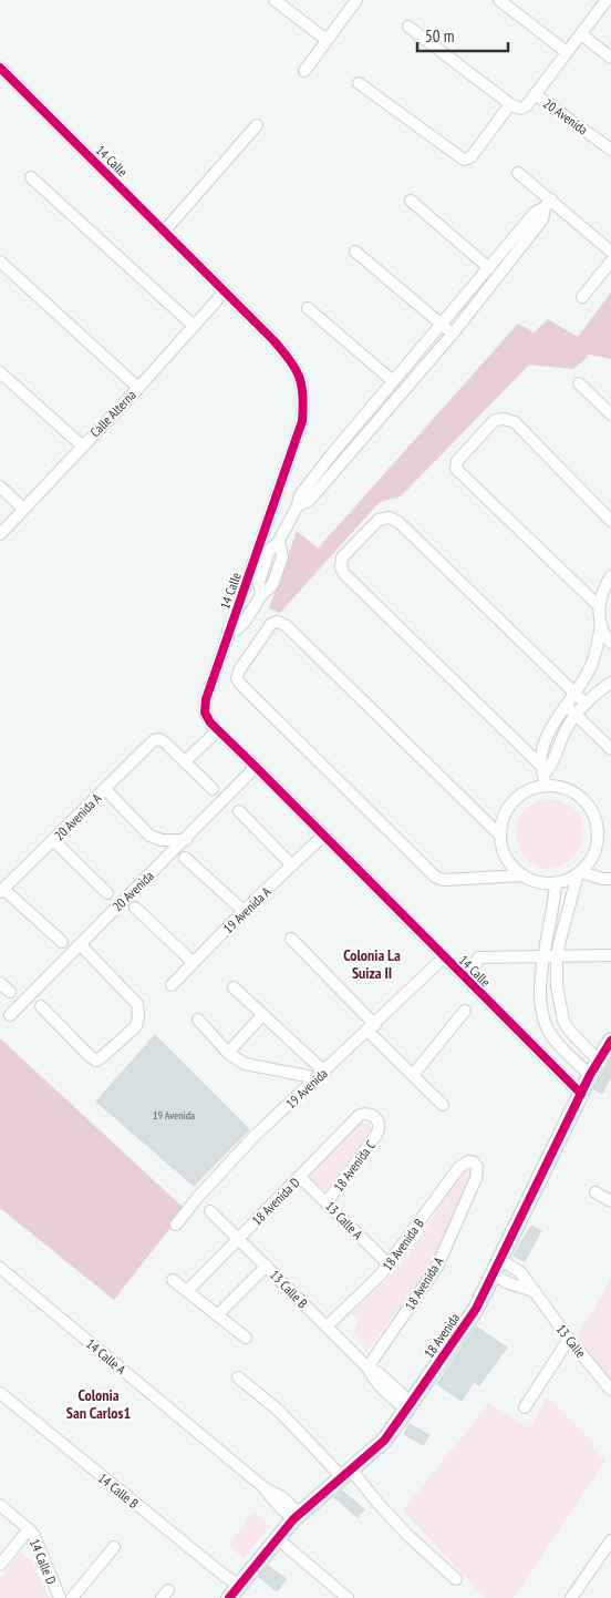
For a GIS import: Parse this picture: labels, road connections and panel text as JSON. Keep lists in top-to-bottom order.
{
  "streets": {
    "street": [
      "20 Avenida",
      "14 Calle",
      "Calle Alterna",
      "20 Avenida A",
      "19 Avenida A",
      "19 Avenida",
      "18 Avenida C",
      "18 Avenida D",
      "13 Calle A",
      "18 Avenida B",
      "18 Avenida A",
      "13 Calle B",
      "18 Avenida",
      "13 Calle",
      "14 Calle A",
      "14 Calle B",
      "14 Calle D"
    ]
  },
  "crossings": [
    ["20 Avenida", "14 Calle"],
    ["14 Calle", "Calle Alterna"],
    ["14 Calle", "19 Avenida A"],
    ["14 Calle", "19 Avenida"],
    ["14 Calle", "18 Avenida"],
    ["18 Avenida C", "18 Avenida D"],
    ["18 Avenida C", "13 Calle A"],
    ["18 Avenida D", "13 Calle A"],
    ["18 Avenida D", "13 Calle B"],
    ["13 Calle A", "18 Avenida B"],
    ["18 Avenida B", "18 Avenida A"],
    ["18 Avenida B", "13 Calle B"],
    ["18 Avenida A", "13 Calle B"],
    ["13 Calle B", "18 Avenida"],
    ["18 Avenida", "13 Calle"],
    ["18 Avenida", "14 Calle A"],
    ["18 Avenida", "14 Calle B"]
  ],
  "districts": ["Colonia La Suiza II", "Colonia San Carlos1"],
  "house_numbers": ["19 Avenida"],
  "scale_bar": "50 m"
}
